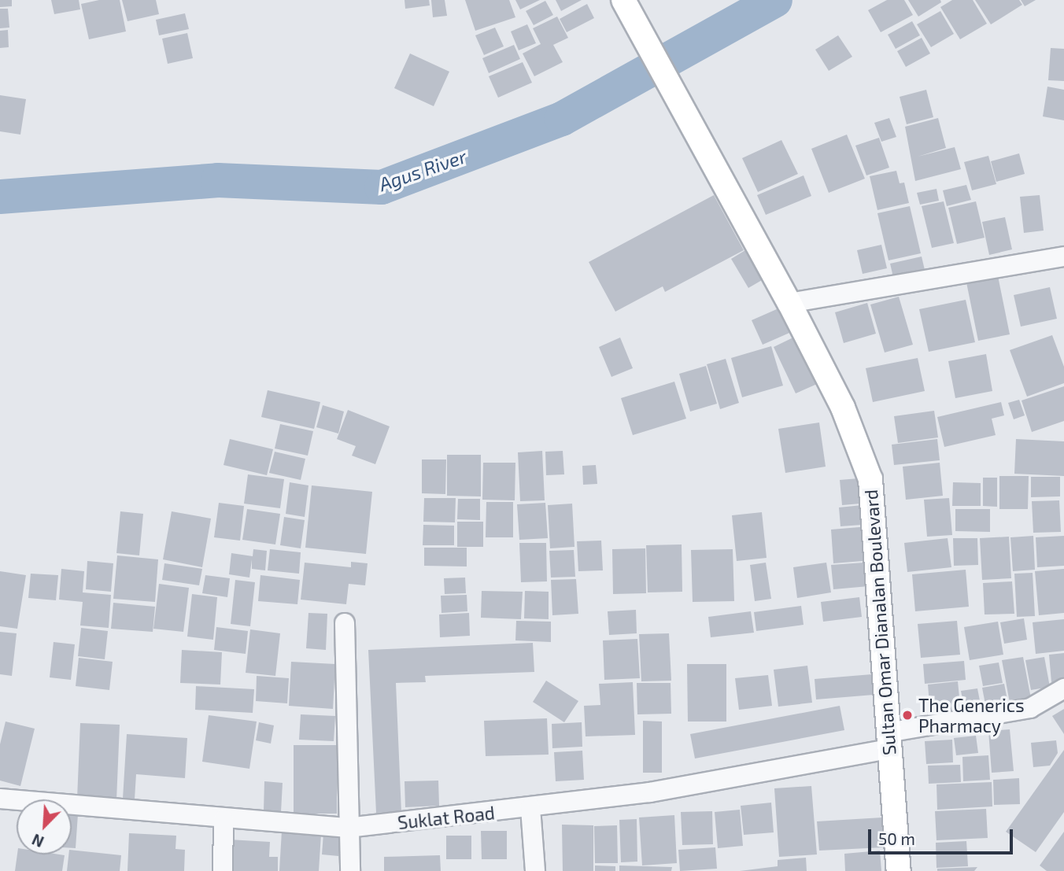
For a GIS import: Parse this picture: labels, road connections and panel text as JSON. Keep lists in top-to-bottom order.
{
  "streets": {
    "main road": ["Sultan Omar Dianalan Boulevard"],
    "street": ["Suklat Road"]
  },
  "crossings": [
    ["Sultan Omar Dianalan Boulevard", "Suklat Road"]
  ],
  "water": ["Agus River"],
  "places": ["The Generics Pharmacy"],
  "scale_bar": "50 m",
  "north": "bottom left"
}
